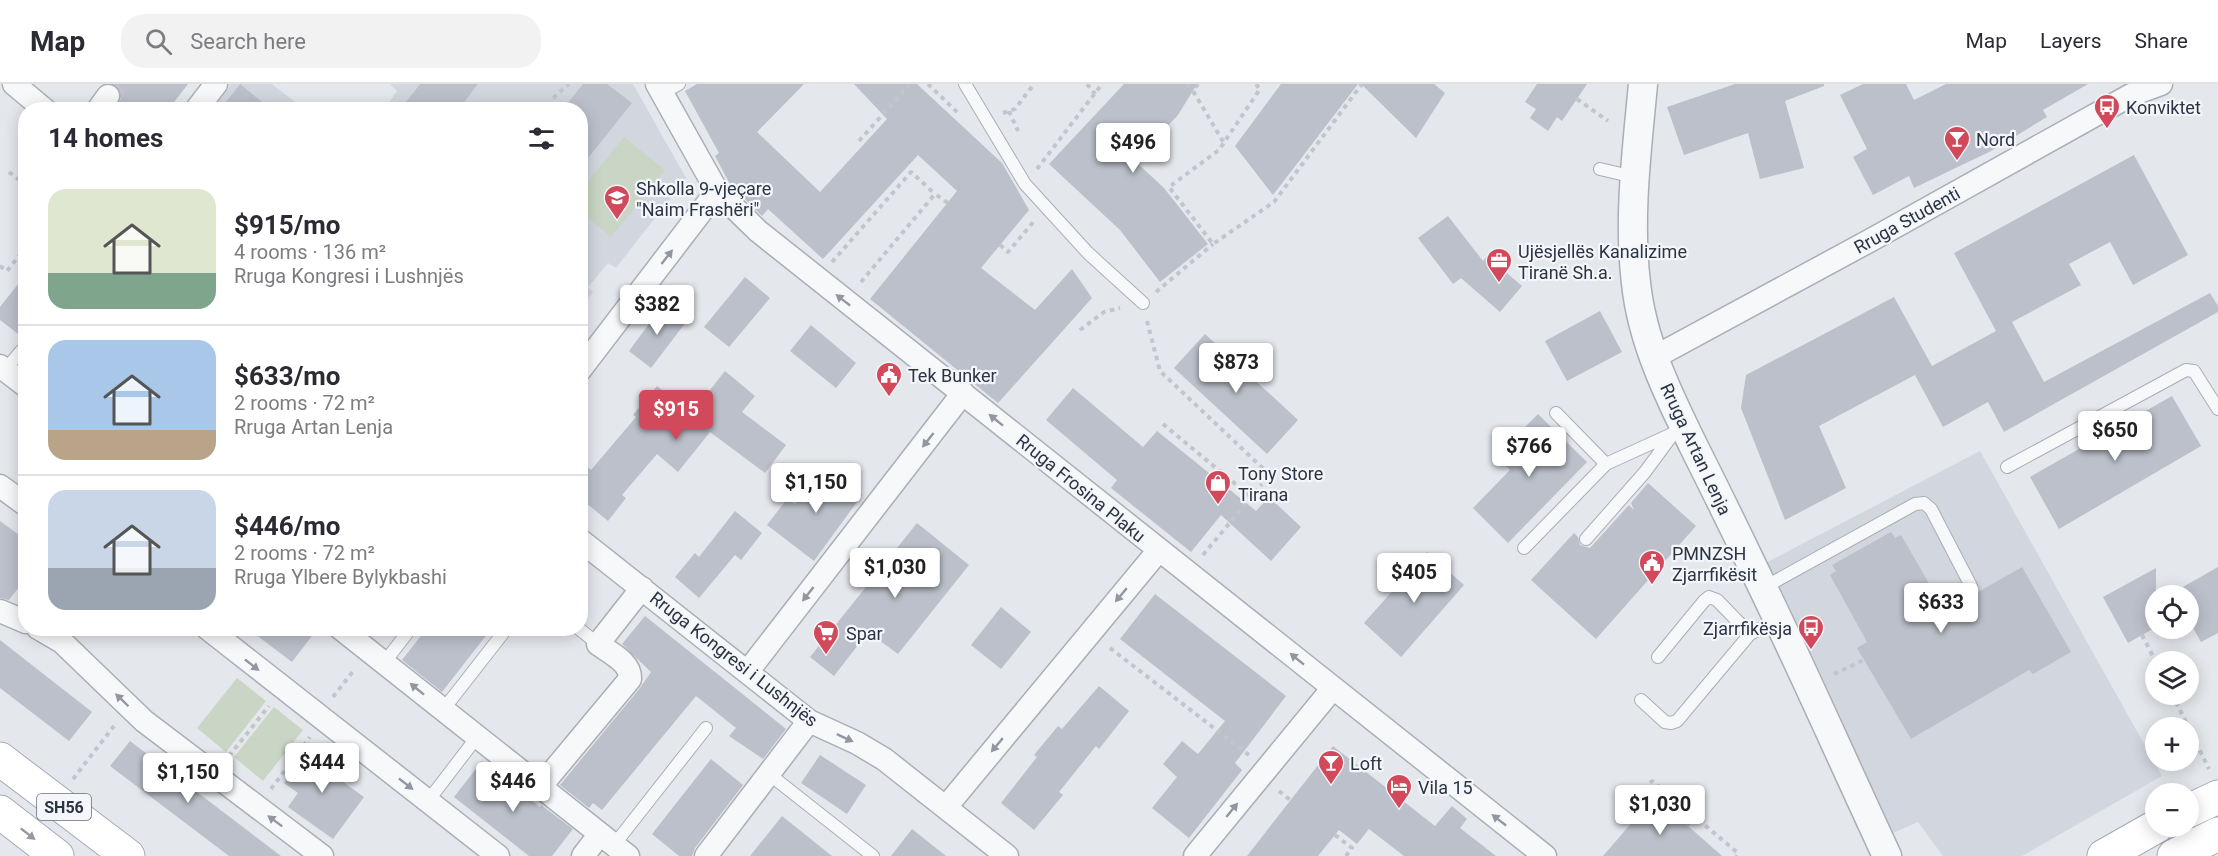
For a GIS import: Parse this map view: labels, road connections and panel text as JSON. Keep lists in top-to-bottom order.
{
  "streets": {
    "main road": ["SH56"],
    "street": [
      "Rruga Studenti",
      "Rruga Artan Lenja",
      "Rruga Frosina Plaku",
      "Rruga Kongresi i Lushnjës"
    ]
  },
  "crossings": [
    ["Rruga Studenti", "Rruga Artan Lenja"]
  ],
  "one_way": ["Rruga Frosina Plaku"],
  "places": {
    "bus stop": ["Konviktet", "Zjarrfikësja"],
    "bar": ["Nord", "Loft"],
    "school or university": ["Shkolla 9-vjeçare \"Naim Frashëri\""],
    "office": ["Ujësjellës Kanalizime Tiranë Sh.a."],
    "public building": ["Tek Bunker", "PMNZSH Zjarrfikësit"],
    "shop": ["Tony Store Tirana"],
    "supermarket": ["Spar"],
    "hotel": ["Vila 15"]
  },
  "page": {
    "header": "Map",
    "search": "Search here",
    "nav": ["Map", "Layers", "Share"],
    "heading": "14 homes",
    "price": [
      "$496",
      "$382",
      "$873",
      "$915",
      "$650",
      "$766",
      "$1,150",
      "$1,030",
      "$405",
      "$633",
      "$444",
      "$1,150",
      "$446",
      "$1,030"
    ],
    "list": [
      {
        "name": "$915/mo",
        "note": "4 rooms · 136 m² · Rruga Kongresi i Lushnjës"
      },
      {
        "name": "$633/mo",
        "note": "2 rooms · 72 m² · Rruga Artan Lenja"
      },
      {
        "name": "$446/mo",
        "note": "2 rooms · 72 m² · Rruga Ylbere Bylykbashi"
      }
    ],
    "map_buttons": ["+", "−"]
  }
}
